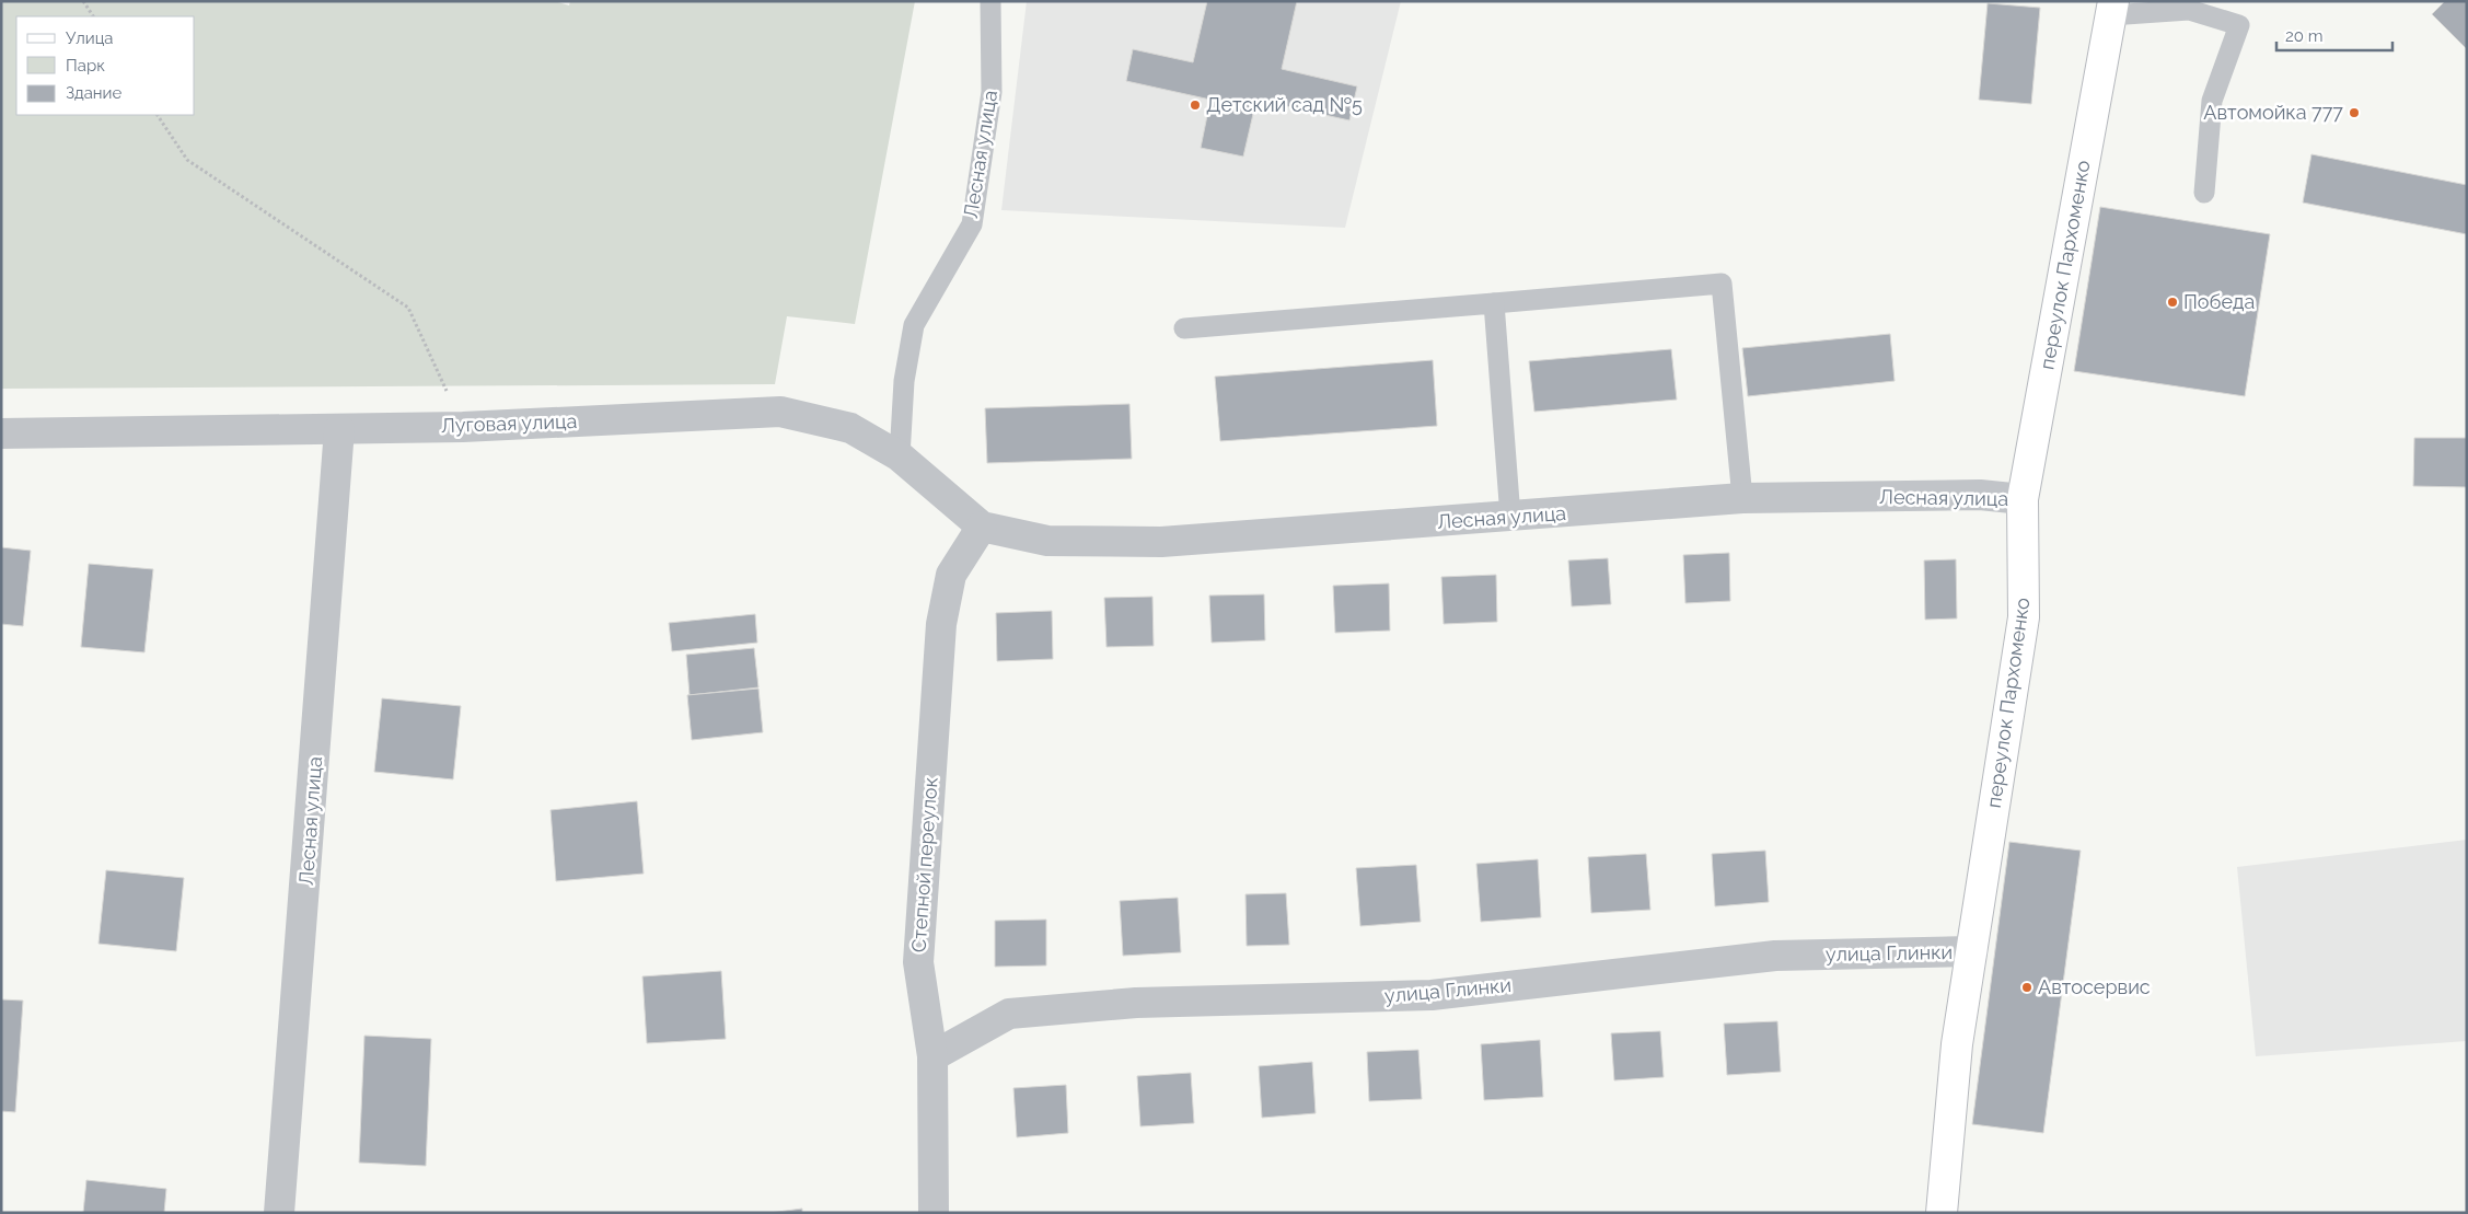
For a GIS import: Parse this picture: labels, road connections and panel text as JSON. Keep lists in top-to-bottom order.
{
  "streets": {
    "street": [
      "Лесная улица",
      "переулок Пархоменко",
      "Луговая улица",
      "Степной переулок",
      "улица Глинки"
    ]
  },
  "crossings": [
    ["Лесная улица", "переулок Пархоменко"],
    ["Лесная улица", "Луговая улица"],
    ["Лесная улица", "Степной переулок"],
    ["переулок Пархоменко", "улица Глинки"],
    ["Луговая улица", "Степной переулок"],
    ["Степной переулок", "улица Глинки"]
  ],
  "places": [
    "Детский сад №5",
    "Автомойка 777",
    "Победа",
    "Автосервис"
  ],
  "legend": ["Улица", "Парк", "Здание"],
  "scale_bar": "20 m"
}
